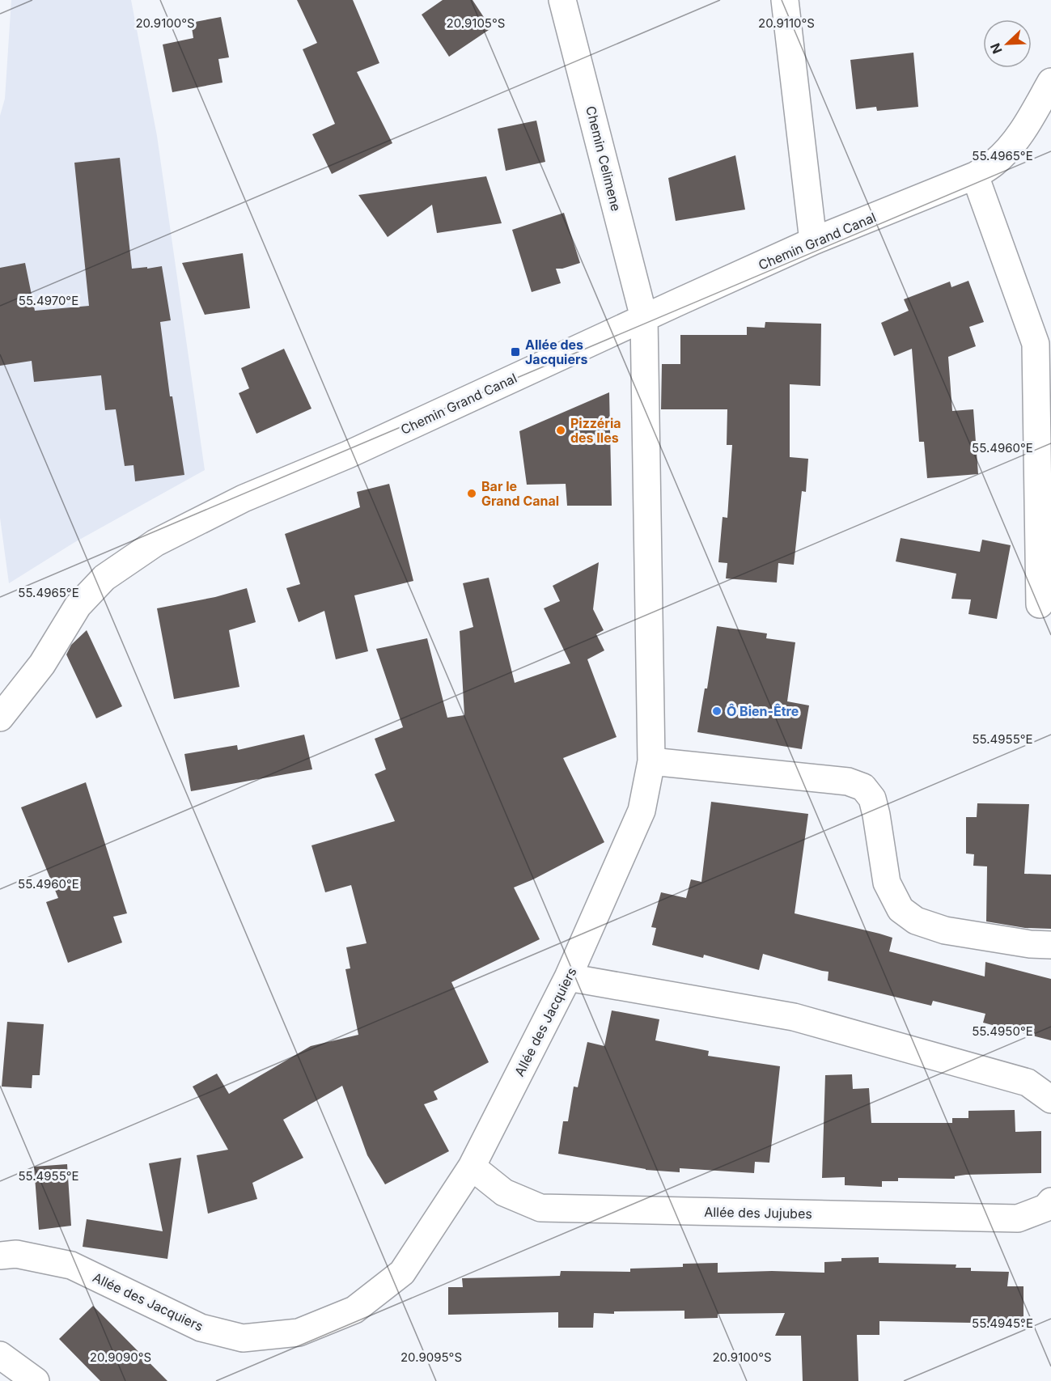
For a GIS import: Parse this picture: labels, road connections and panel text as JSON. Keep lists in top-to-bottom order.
{
  "streets": {
    "street": [
      "Chemin Celimene",
      "Chemin Grand Canal",
      "Allée des Jacquiers",
      "Allée des Jujubes"
    ]
  },
  "crossings": [
    ["Chemin Celimene", "Chemin Grand Canal"],
    ["Chemin Celimene", "Allée des Jacquiers"],
    ["Chemin Grand Canal", "Allée des Jacquiers"],
    ["Allée des Jacquiers", "Allée des Jujubes"]
  ],
  "places": {
    "transit": ["Allée des Jacquiers"],
    "other": ["Pizzéria des Iles", "Bar le Grand Canal", "Ô Bien-Être"]
  },
  "north": "bottom left",
  "coordinates": [
    "20.9100°S",
    "20.9105°S",
    "20.9110°S",
    "55.4965°E",
    "55.4970°E",
    "55.4960°E",
    "55.4955°E",
    "55.4950°E",
    "55.4945°E",
    "20.9090°S",
    "20.9095°S"
  ]
}
